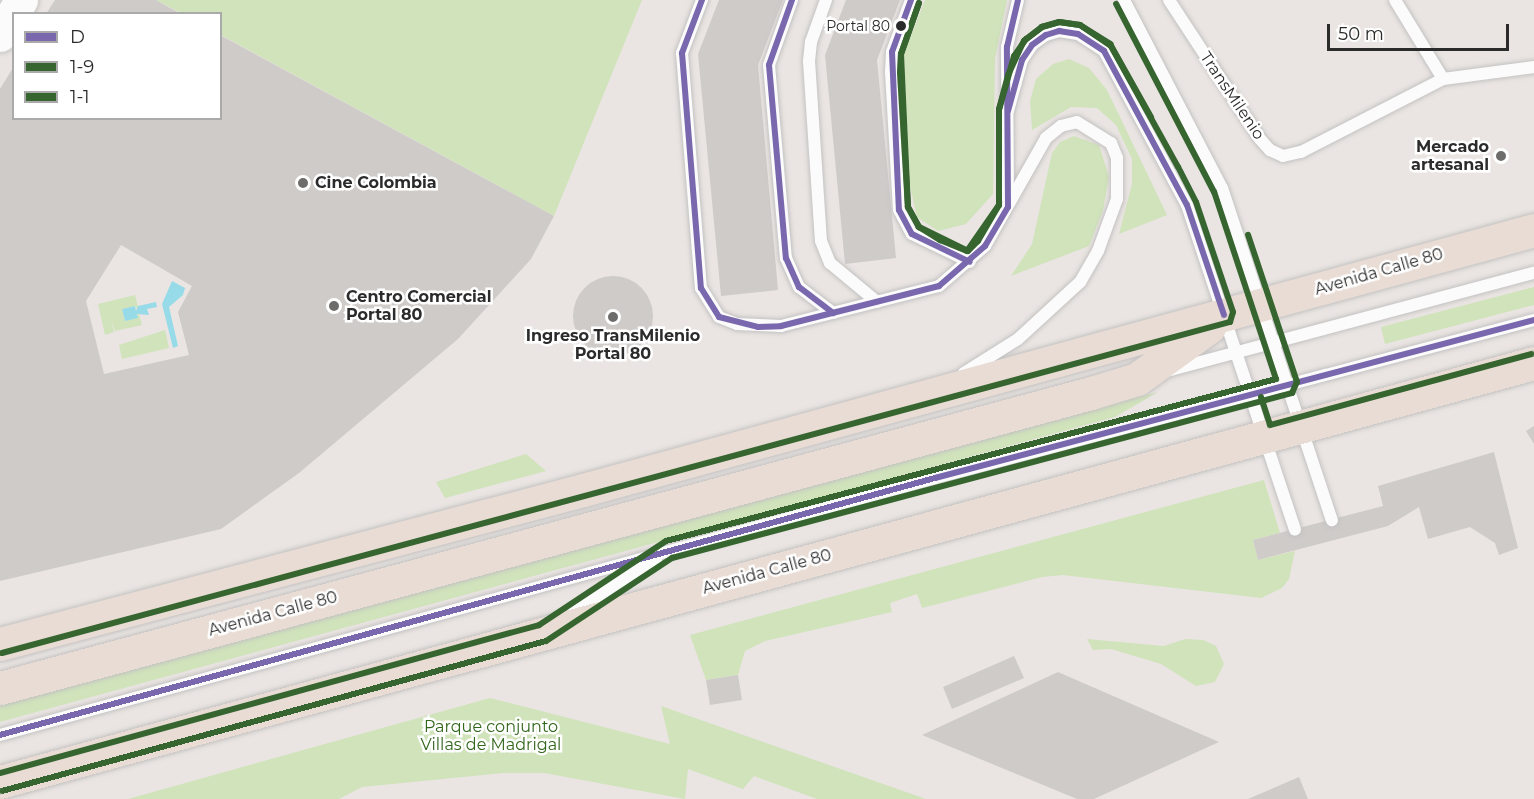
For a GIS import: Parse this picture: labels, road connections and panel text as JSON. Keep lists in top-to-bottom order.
{
  "streets": {
    "highway": ["Avenida Calle 80"],
    "lane": ["TransMilenio"]
  },
  "parks": ["Parque conjunto Villas de Madrigal"],
  "places": [
    "Portal 80",
    "Mercado artesanal",
    "Cine Colombia",
    "Centro Comercial Portal 80",
    "Ingreso TransMilenio Portal 80"
  ],
  "lines": ["transit line D", "transit line 1-9", "transit line 1-1"],
  "legend": ["D", "1-9", "1-1"],
  "scale_bar": "50 m"
}
